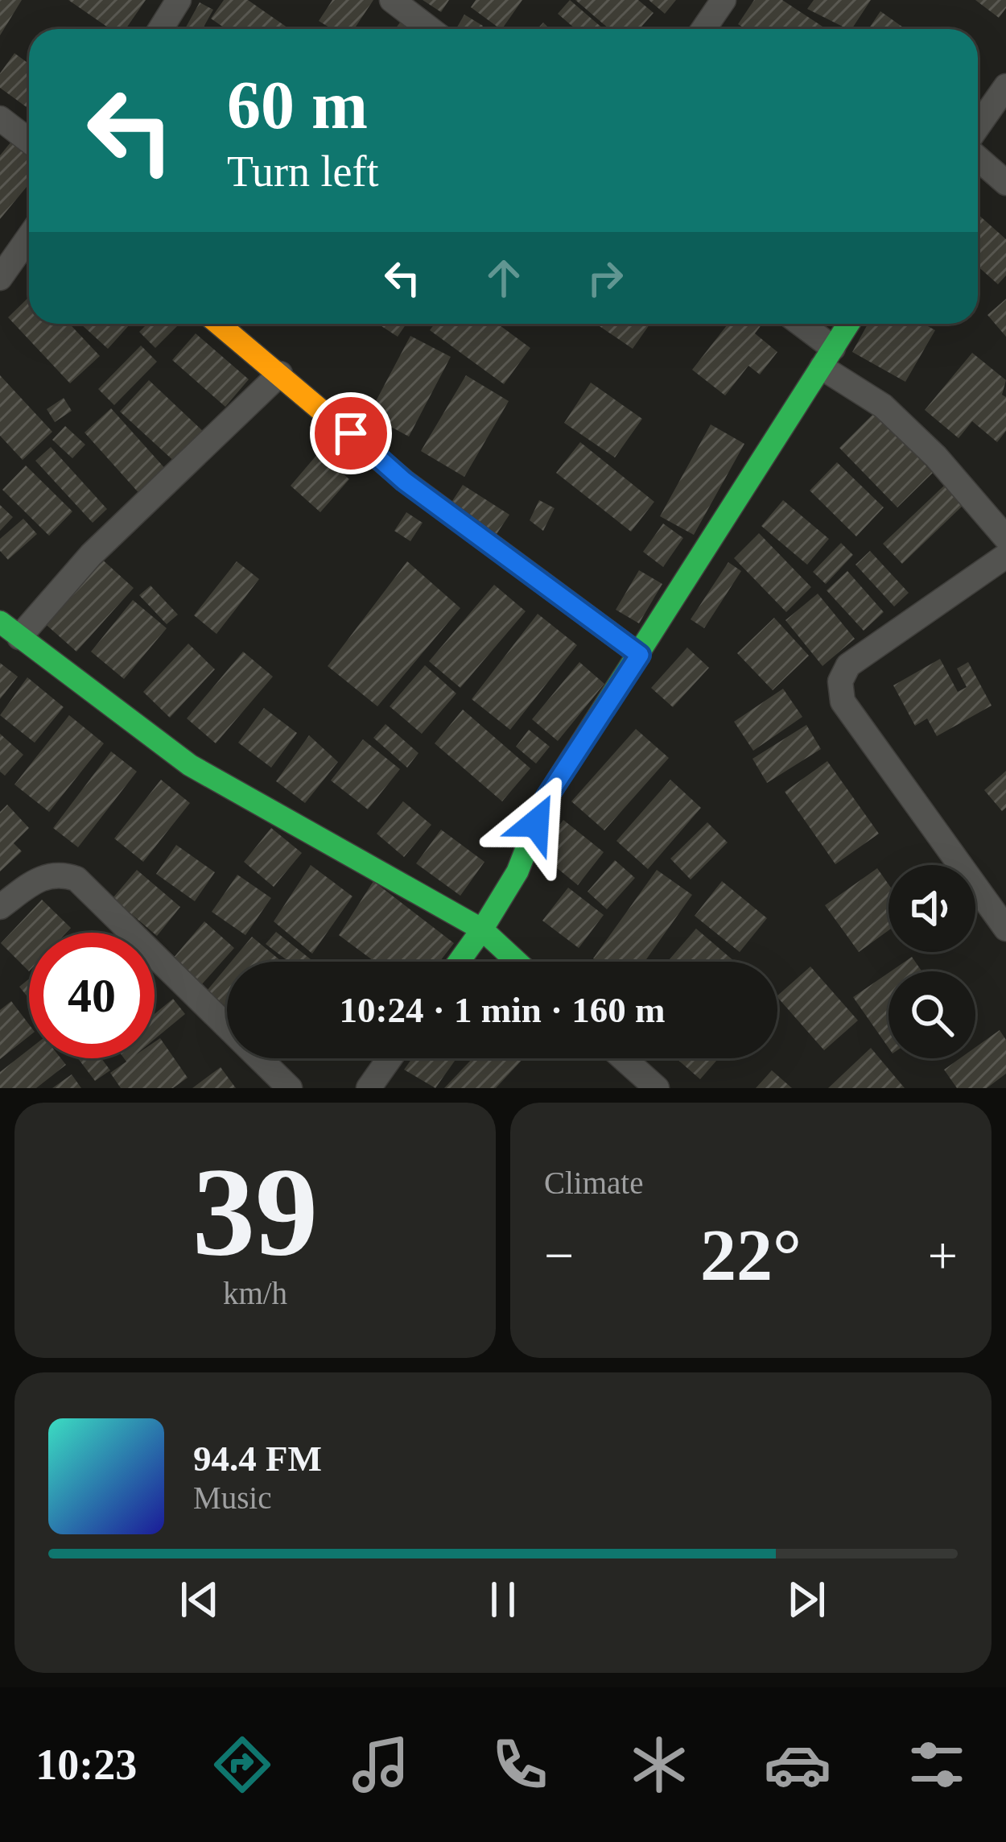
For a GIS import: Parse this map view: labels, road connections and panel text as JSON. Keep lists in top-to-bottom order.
{
  "page": {
    "turn": ["60 m", "Turn left"],
    "limit": "40",
    "trip": "10:24 · 1 min · 160 m",
    "tile": [
      ["39", "km/h"],
      "Climate"
    ],
    "heat": ["−", "22°", "+"],
    "song": ["94.4 FM", "Music"],
    "tabs": "10:23"
  }
}
